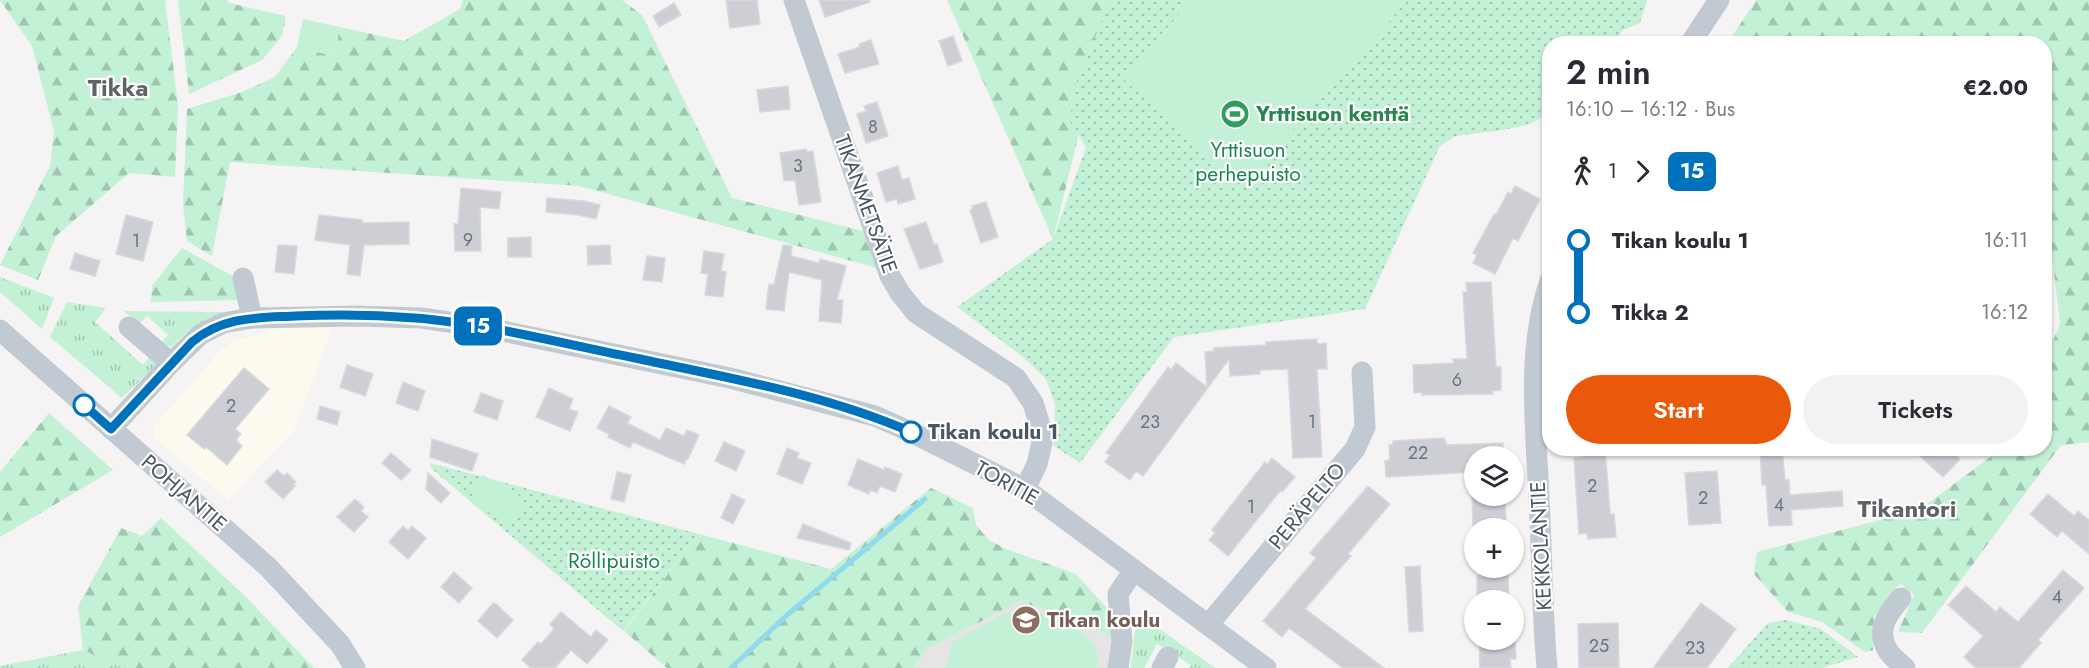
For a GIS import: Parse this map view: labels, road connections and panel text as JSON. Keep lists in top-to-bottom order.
{
  "streets": {
    "street": [
      "TIKANMETSÄTIE",
      "TORITIE",
      "POHJANTIE",
      "PERÄPELTO",
      "KEKKOLANTIE"
    ]
  },
  "crossings": [
    ["TIKANMETSÄTIE", "TORITIE"],
    ["TORITIE", "POHJANTIE"],
    ["TORITIE", "PERÄPELTO"]
  ],
  "districts": ["Tikka", "Tikantori"],
  "parks": ["Yrttisuon perhepuisto", "Röllipuisto"],
  "places": {
    "sports": ["Yrttisuon kenttä"],
    "other": ["Tikan koulu 1"],
    "school or university": ["Tikan koulu"]
  },
  "lines": ["bus line 15"],
  "house_numbers": [
    "8",
    "3",
    "9",
    "1",
    "6",
    "2",
    "23",
    "1",
    "22",
    "2",
    "2",
    "4",
    "1",
    "4",
    "25",
    "23"
  ],
  "page": {
    "on_map": "15",
    "heading": ["2 min", "16:10 – 16:12 · Bus", "€2.00"],
    "legs": ["1", "15"],
    "list": [
      {
        "name": "Tikan koulu 1",
        "value": "16:11"
      },
      {
        "name": "Tikka 2",
        "value": "16:12"
      }
    ],
    "buttons": ["Start", "Tickets"],
    "map_buttons": ["+", "−"]
  }
}
